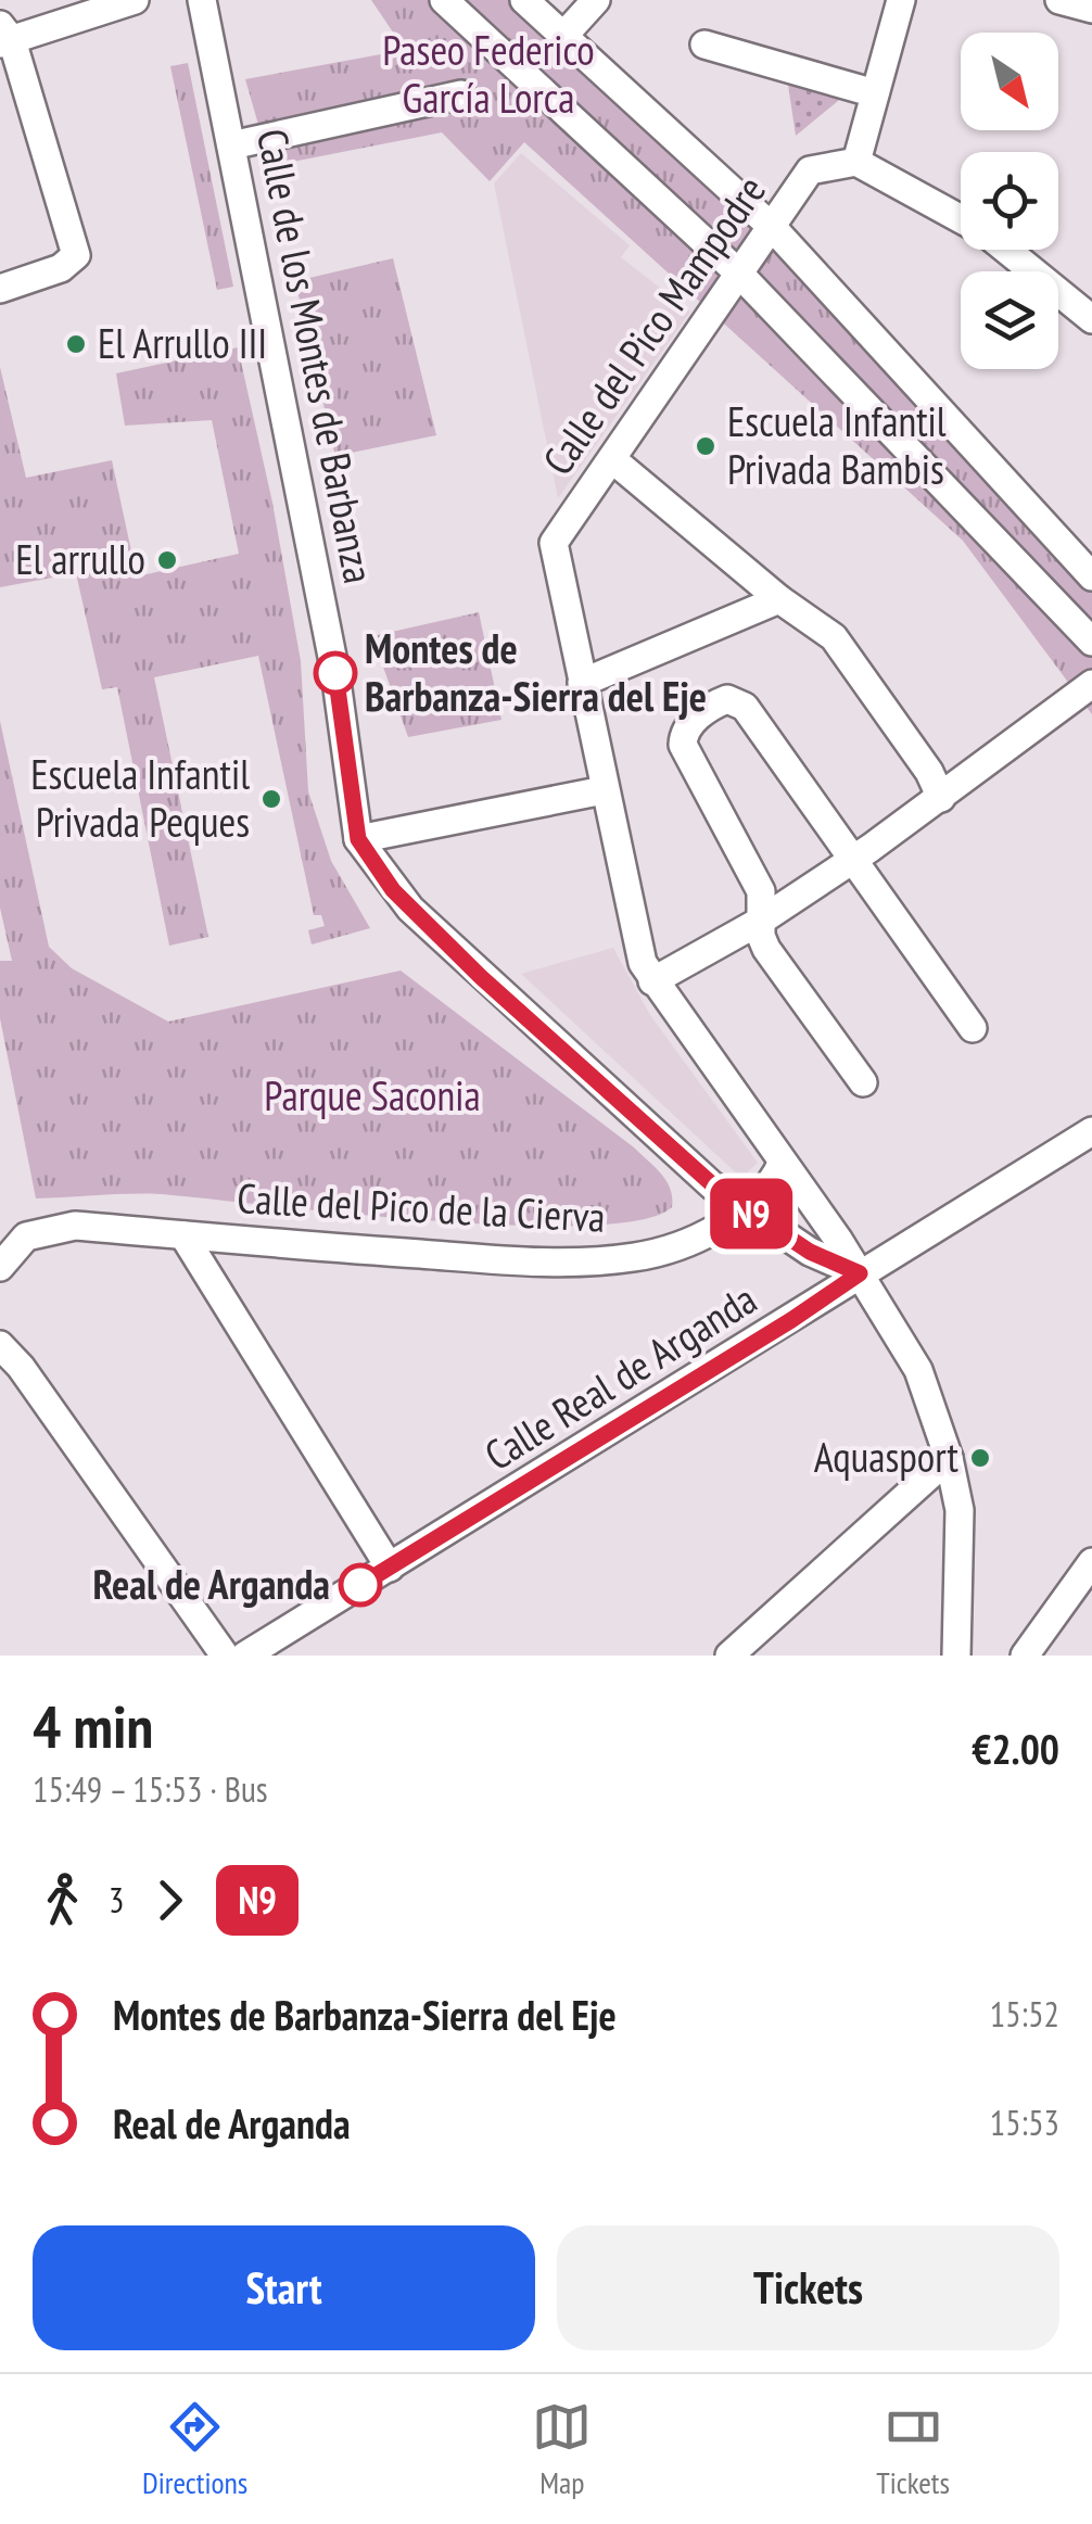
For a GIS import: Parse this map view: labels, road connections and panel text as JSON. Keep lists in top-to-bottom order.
{
  "streets": {
    "street": [
      "Calle del Pico Mampodre",
      "Calle de los Montes de Barbanza",
      "Calle del Pico de la Cierva",
      "Calle Real de Arganda"
    ]
  },
  "crossings": [
    ["Calle de los Montes de Barbanza", "Calle del Pico de la Cierva"],
    ["Calle de los Montes de Barbanza", "Calle Real de Arganda"]
  ],
  "parks": ["Paseo Federico García Lorca", "Parque Saconia"],
  "places": [
    "El Arrullo III",
    "Escuela Infantil Privada Bambis",
    "El arrullo",
    "Montes de Barbanza-Sierra del Eje",
    "Escuela Infantil Privada Peques",
    "Aquasport",
    "Real de Arganda"
  ],
  "lines": ["bus line N9"],
  "north": "bottom right",
  "page": {
    "on_map": "N9",
    "heading": ["4 min", "15:49 – 15:53 · Bus", "€2.00"],
    "legs": ["3", "N9"],
    "list": [
      {
        "name": "Montes de Barbanza-Sierra del Eje",
        "value": "15:52"
      },
      {
        "name": "Real de Arganda",
        "value": "15:53"
      }
    ],
    "buttons": ["Start", "Tickets"],
    "tabs": ["Directions", "Map", "Tickets"]
  }
}
